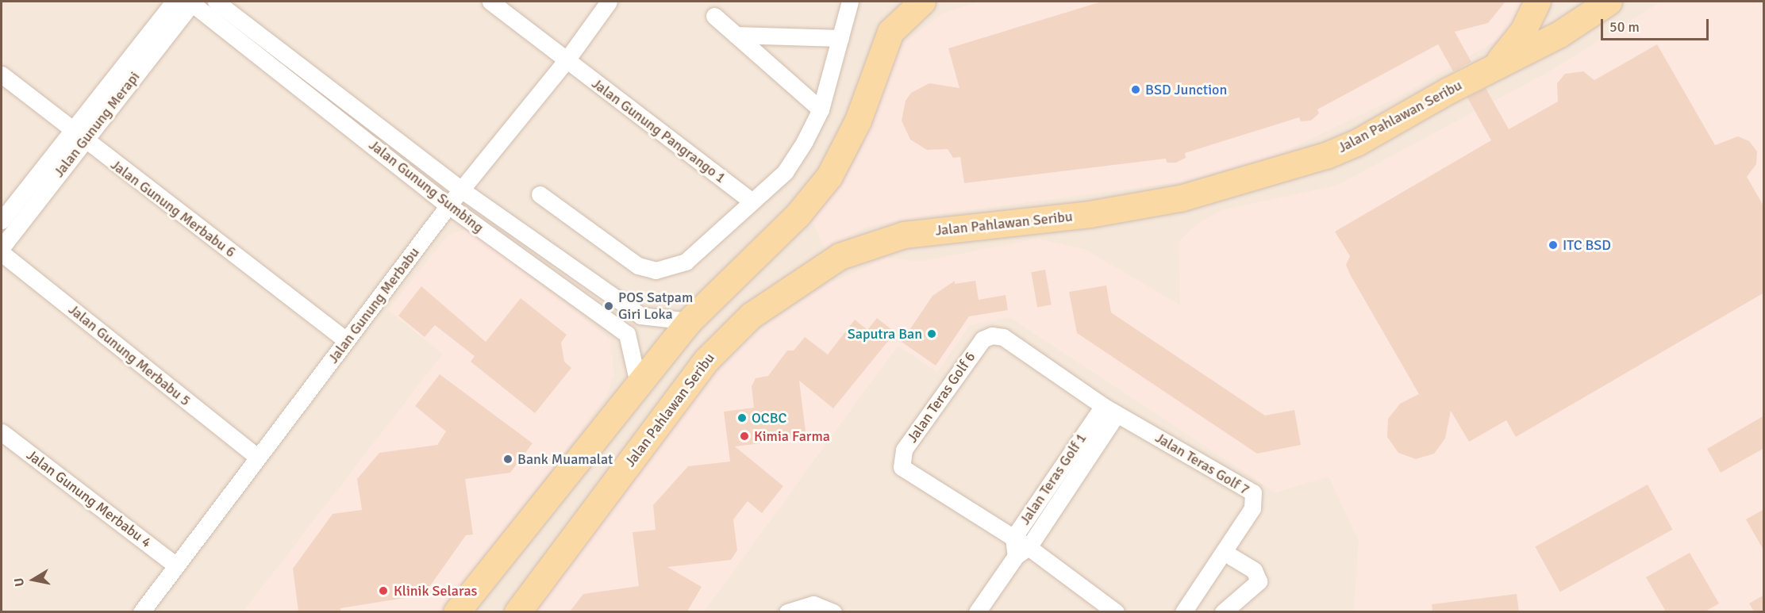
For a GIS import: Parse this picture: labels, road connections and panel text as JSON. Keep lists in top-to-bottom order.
{
  "streets": {
    "main road": ["Jalan Pahlawan Seribu"],
    "street": [
      "Jalan Gunung Merapi",
      "Jalan Gunung Pangrango 1",
      "Jalan Gunung Sumbing",
      "Jalan Gunung Merbabu 6",
      "Jalan Gunung Merbabu",
      "Jalan Gunung Merbabu 5",
      "Jalan Teras Golf 6",
      "Jalan Teras Golf 7",
      "Jalan Teras Golf 1",
      "Jalan Gunung Merbabu 4"
    ]
  },
  "crossings": [
    ["Jalan Gunung Merapi", "Jalan Gunung Sumbing"],
    ["Jalan Gunung Merapi", "Jalan Gunung Merbabu 6"],
    ["Jalan Gunung Pangrango 1", "Jalan Gunung Merbabu"],
    ["Jalan Gunung Sumbing", "Jalan Gunung Merbabu"],
    ["Jalan Gunung Merbabu 6", "Jalan Gunung Merbabu"],
    ["Jalan Gunung Merbabu", "Jalan Gunung Merbabu 5"],
    ["Jalan Gunung Merbabu", "Jalan Gunung Merbabu 4"],
    ["Jalan Teras Golf 6", "Jalan Teras Golf 7"],
    ["Jalan Teras Golf 6", "Jalan Teras Golf 1"],
    ["Jalan Teras Golf 7", "Jalan Teras Golf 1"]
  ],
  "places": [
    "BSD Junction",
    "ITC BSD",
    "POS Satpam Giri Loka",
    "Saputra Ban",
    "OCBC",
    "Kimia Farma",
    "Bank Muamalat",
    "Klinik Selaras"
  ],
  "scale_bar": "50 m",
  "north": "left"
}
